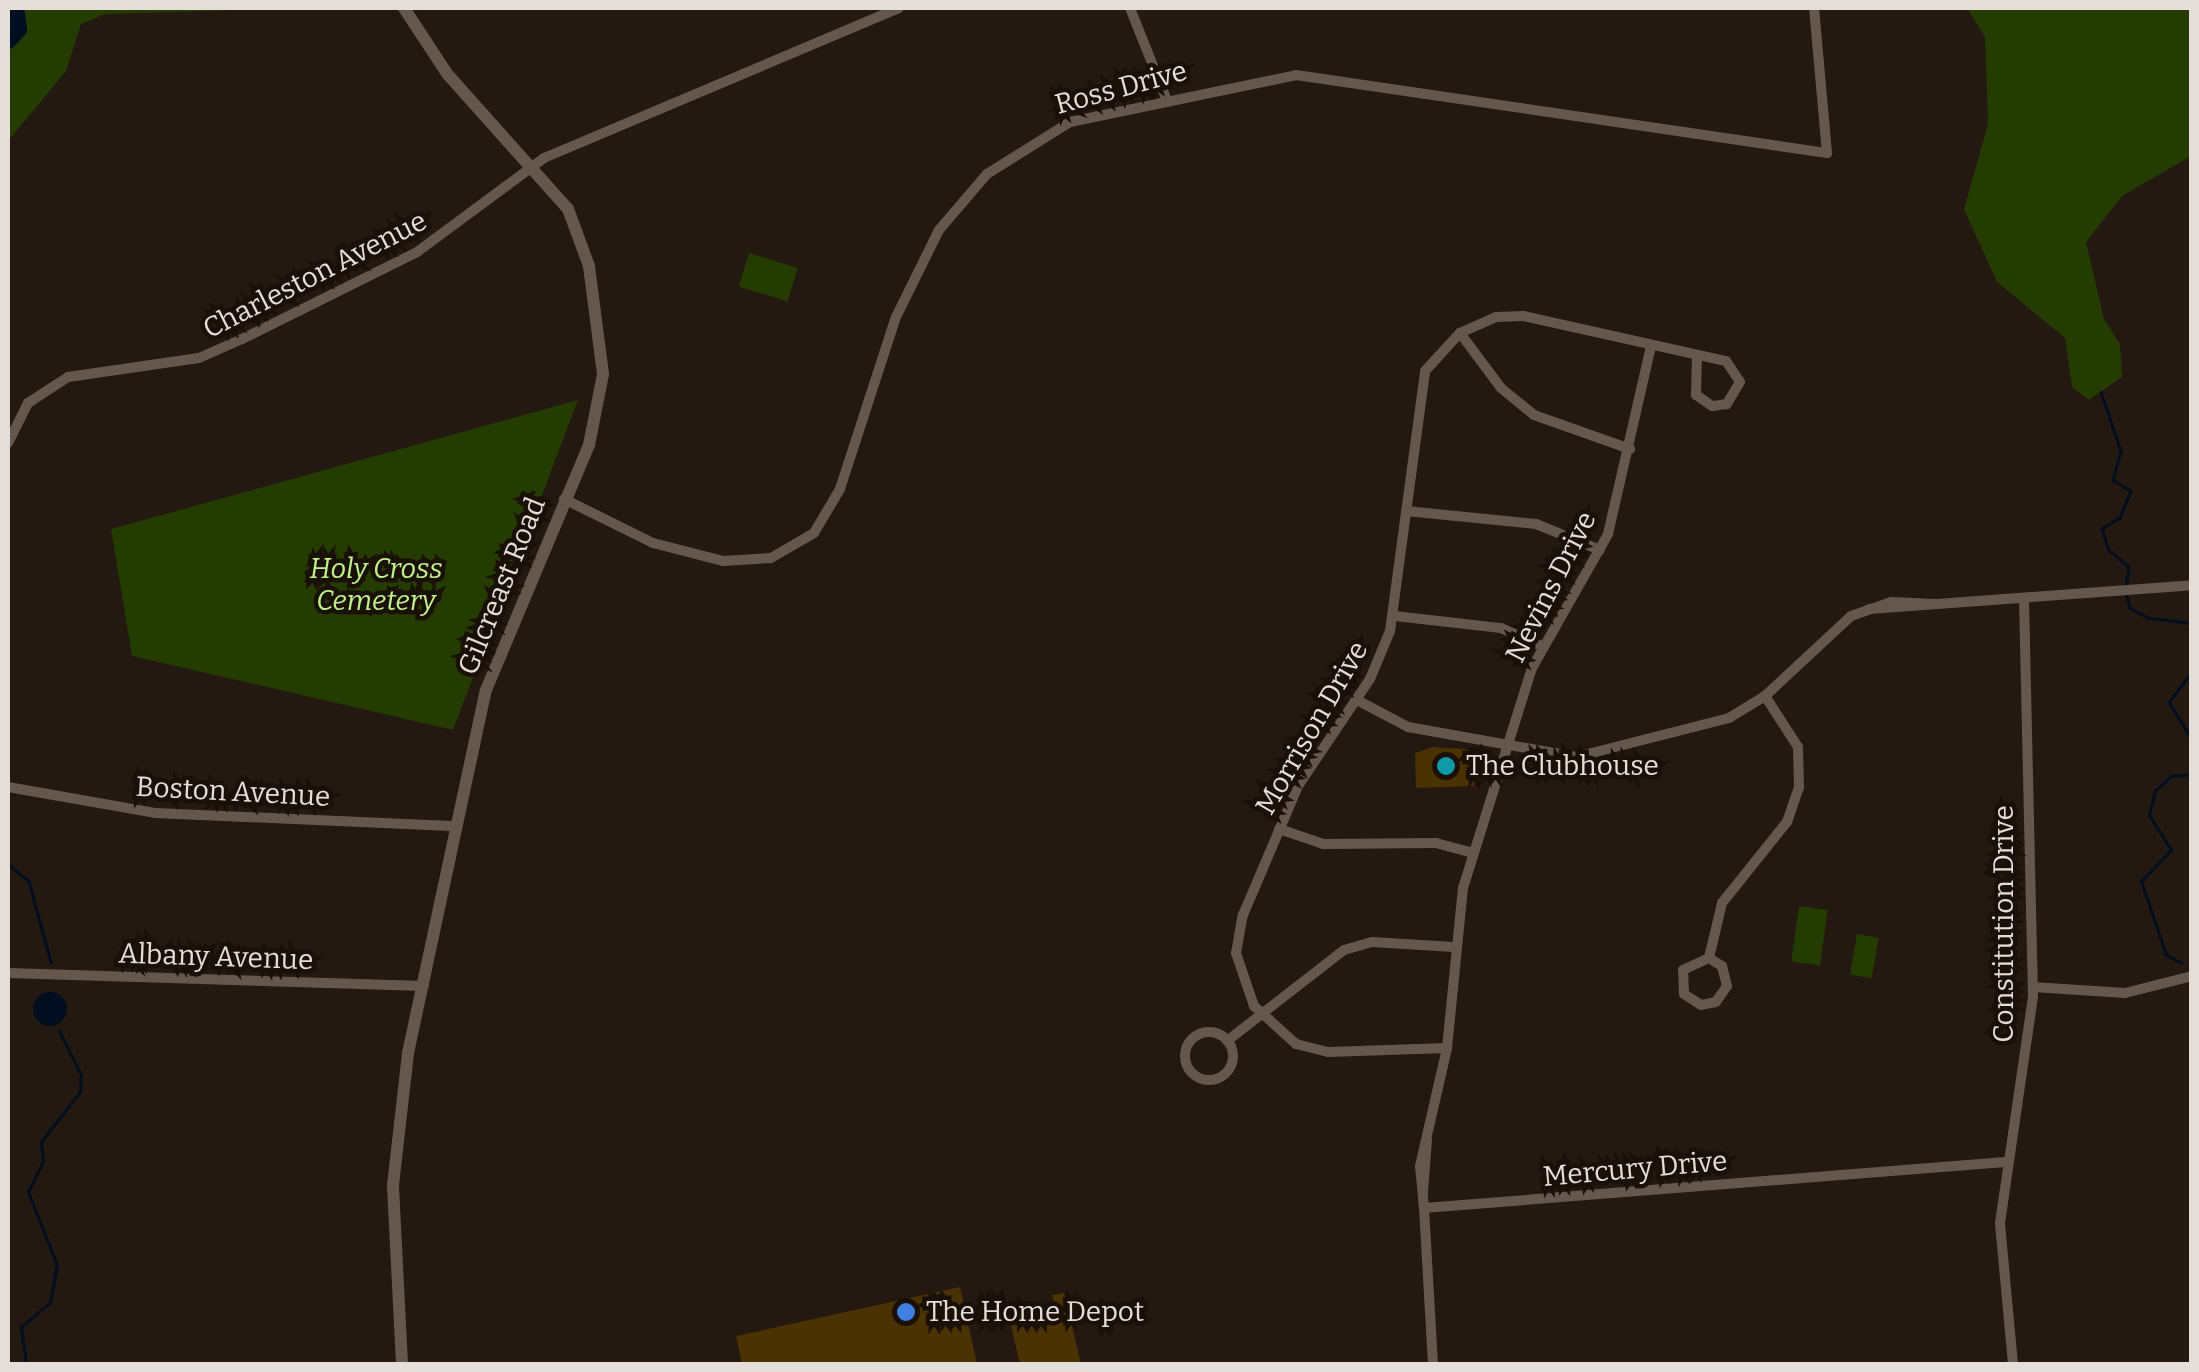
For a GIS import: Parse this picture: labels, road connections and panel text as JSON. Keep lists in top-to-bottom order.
{
  "streets": {
    "street": [
      "Ross Drive",
      "Charleston Avenue",
      "Gilcreast Road",
      "Nevins Drive",
      "Morrison Drive",
      "Boston Avenue",
      "Constitution Drive",
      "Albany Avenue",
      "Mercury Drive"
    ]
  },
  "crossings": [
    ["Ross Drive", "Gilcreast Road"],
    ["Charleston Avenue", "Gilcreast Road"],
    ["Gilcreast Road", "Boston Avenue"],
    ["Gilcreast Road", "Albany Avenue"],
    ["Nevins Drive", "Morrison Drive"],
    ["Nevins Drive", "Mercury Drive"],
    ["Constitution Drive", "Mercury Drive"]
  ],
  "parks": ["Holy Cross Cemetery"],
  "places": ["The Clubhouse", "The Home Depot"]
}
